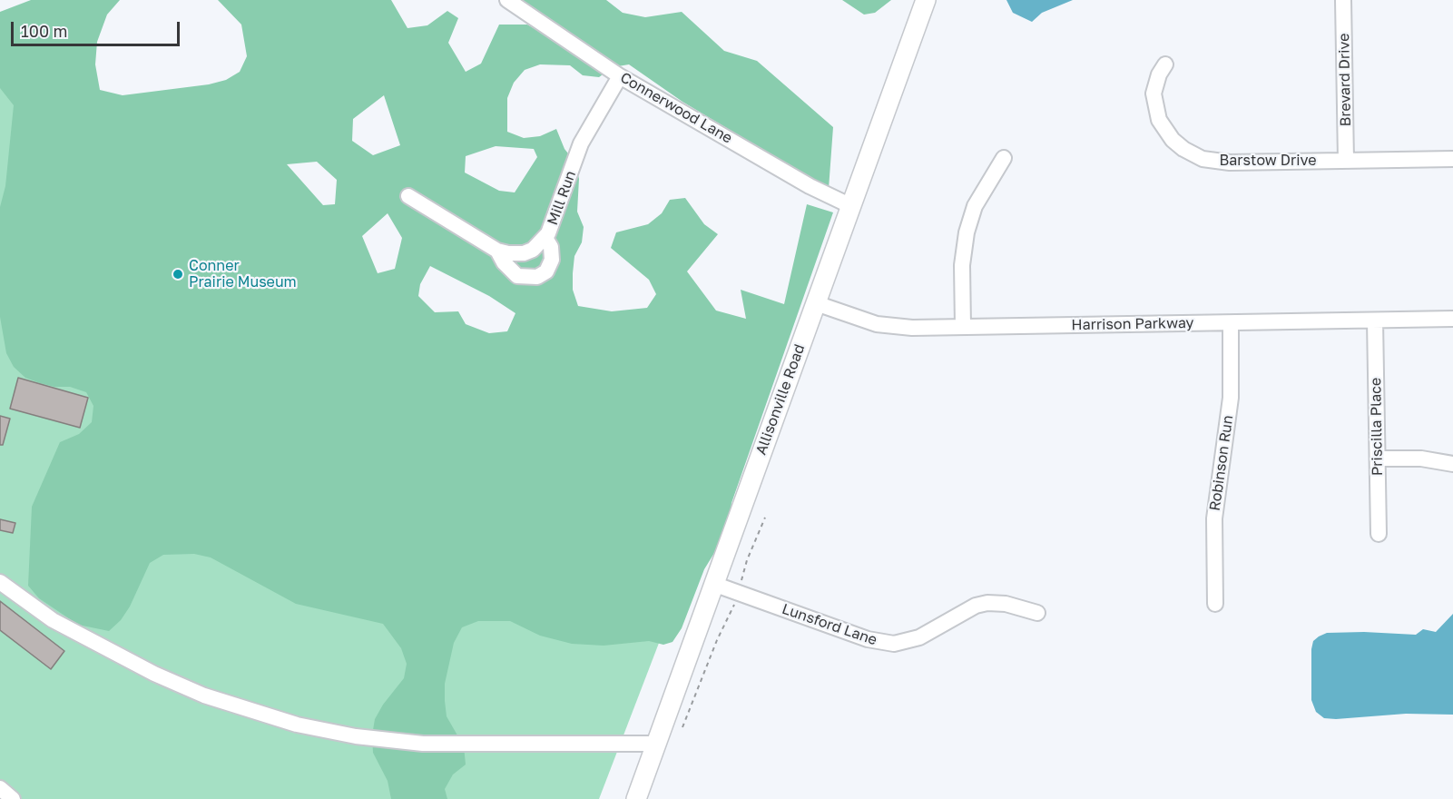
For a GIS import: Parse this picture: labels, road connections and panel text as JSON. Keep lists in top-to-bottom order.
{
  "streets": {
    "main road": ["Allisonville Road"],
    "street": [
      "Brevard Drive",
      "Connerwood Lane",
      "Barstow Drive",
      "Mill Run",
      "Harrison Parkway",
      "Priscilla Place",
      "Robinson Run",
      "Lunsford Lane"
    ]
  },
  "crossings": [
    ["Brevard Drive", "Barstow Drive"],
    ["Connerwood Lane", "Mill Run"],
    ["Connerwood Lane", "Allisonville Road"],
    ["Harrison Parkway", "Allisonville Road"],
    ["Harrison Parkway", "Priscilla Place"],
    ["Harrison Parkway", "Robinson Run"],
    ["Allisonville Road", "Lunsford Lane"]
  ],
  "places": ["Conner Prairie Museum"],
  "scale_bar": "100 m"
}
